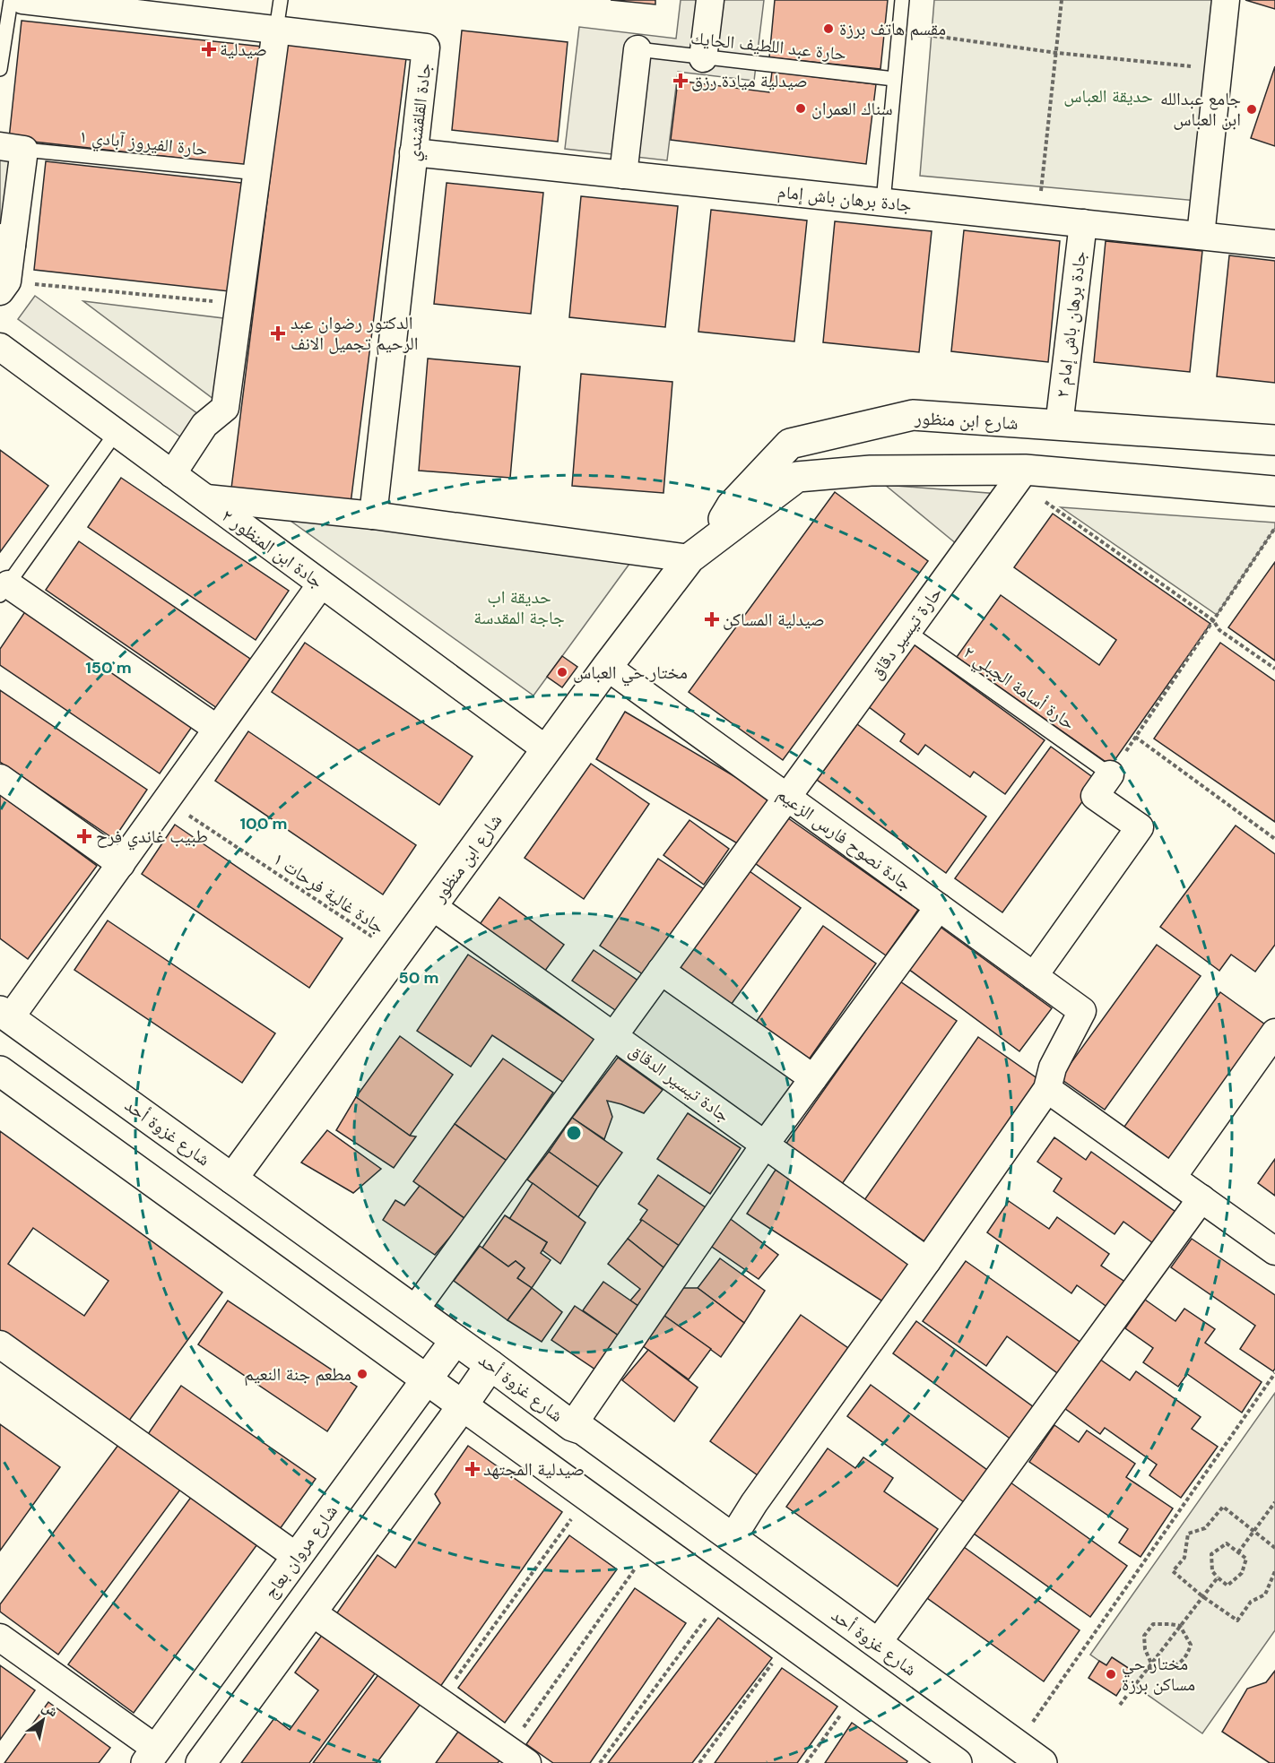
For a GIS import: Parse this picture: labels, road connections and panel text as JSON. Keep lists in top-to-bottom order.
{
  "streets": {
    "main road": ["شارع ابن منظور", "شارع غزوة أحد", "شارع مروان بعاج"],
    "street": [
      "جادة القلقشندي",
      "جادة برهان باش إمام",
      "جادة برهان باش إمام ٢",
      "جادة ابن المنظور ٢",
      "حارة تيسير دقاق",
      "جادة نصوح فارس الزعيم",
      "جادة تيسير الدقاق"
    ],
    "lane": ["حارة عبد اللطيف الحايك", "حارة الفيروز آبادي ١", "حارة أسامة الجبلي ٢"],
    "path": ["جادة غالية فرحات ١"]
  },
  "crossings": [
    ["جادة القلقشندي", "جادة برهان باش إمام"],
    ["جادة برهان باش إمام", "جادة برهان باش إمام ٢"],
    ["جادة برهان باش إمام ٢", "شارع ابن منظور"],
    ["شارع ابن منظور", "جادة ابن المنظور ٢"],
    ["شارع ابن منظور", "حارة تيسير دقاق"],
    ["شارع ابن منظور", "جادة نصوح فارس الزعيم"],
    ["شارع ابن منظور", "جادة غالية فرحات ١"],
    ["شارع ابن منظور", "جادة تيسير الدقاق"],
    ["شارع ابن منظور", "شارع غزوة أحد"],
    ["حارة تيسير دقاق", "حارة أسامة الجبلي ٢"],
    ["حارة تيسير دقاق", "جادة نصوح فارس الزعيم"],
    ["حارة تيسير دقاق", "جادة تيسير الدقاق"],
    ["حارة تيسير دقاق", "شارع غزوة أحد"],
    ["شارع غزوة أحد", "شارع مروان بعاج"]
  ],
  "parks": ["حديقة العباس", "حديقة اب جاجة المقدسة"],
  "places": {
    "other": [
      "مقسم هاتف برزة",
      "سناك العمران",
      "جامع عبدالله ابن العباس",
      "مختار حي العباس",
      "مطعم جنة النعيم",
      "مختار حي مساكن برزة"
    ],
    "health": [
      "صيدلية",
      "صيدلية ميادة رزق",
      "الدكتور رضوان عبد الرحيم تجميل الانف",
      "صيدلية المساكن",
      "طبيب غاندي فرح",
      "صيدلية المجتهد"
    ]
  },
  "north": "top right",
  "rings": ["150 m", "100 m", "50 m"]
}
